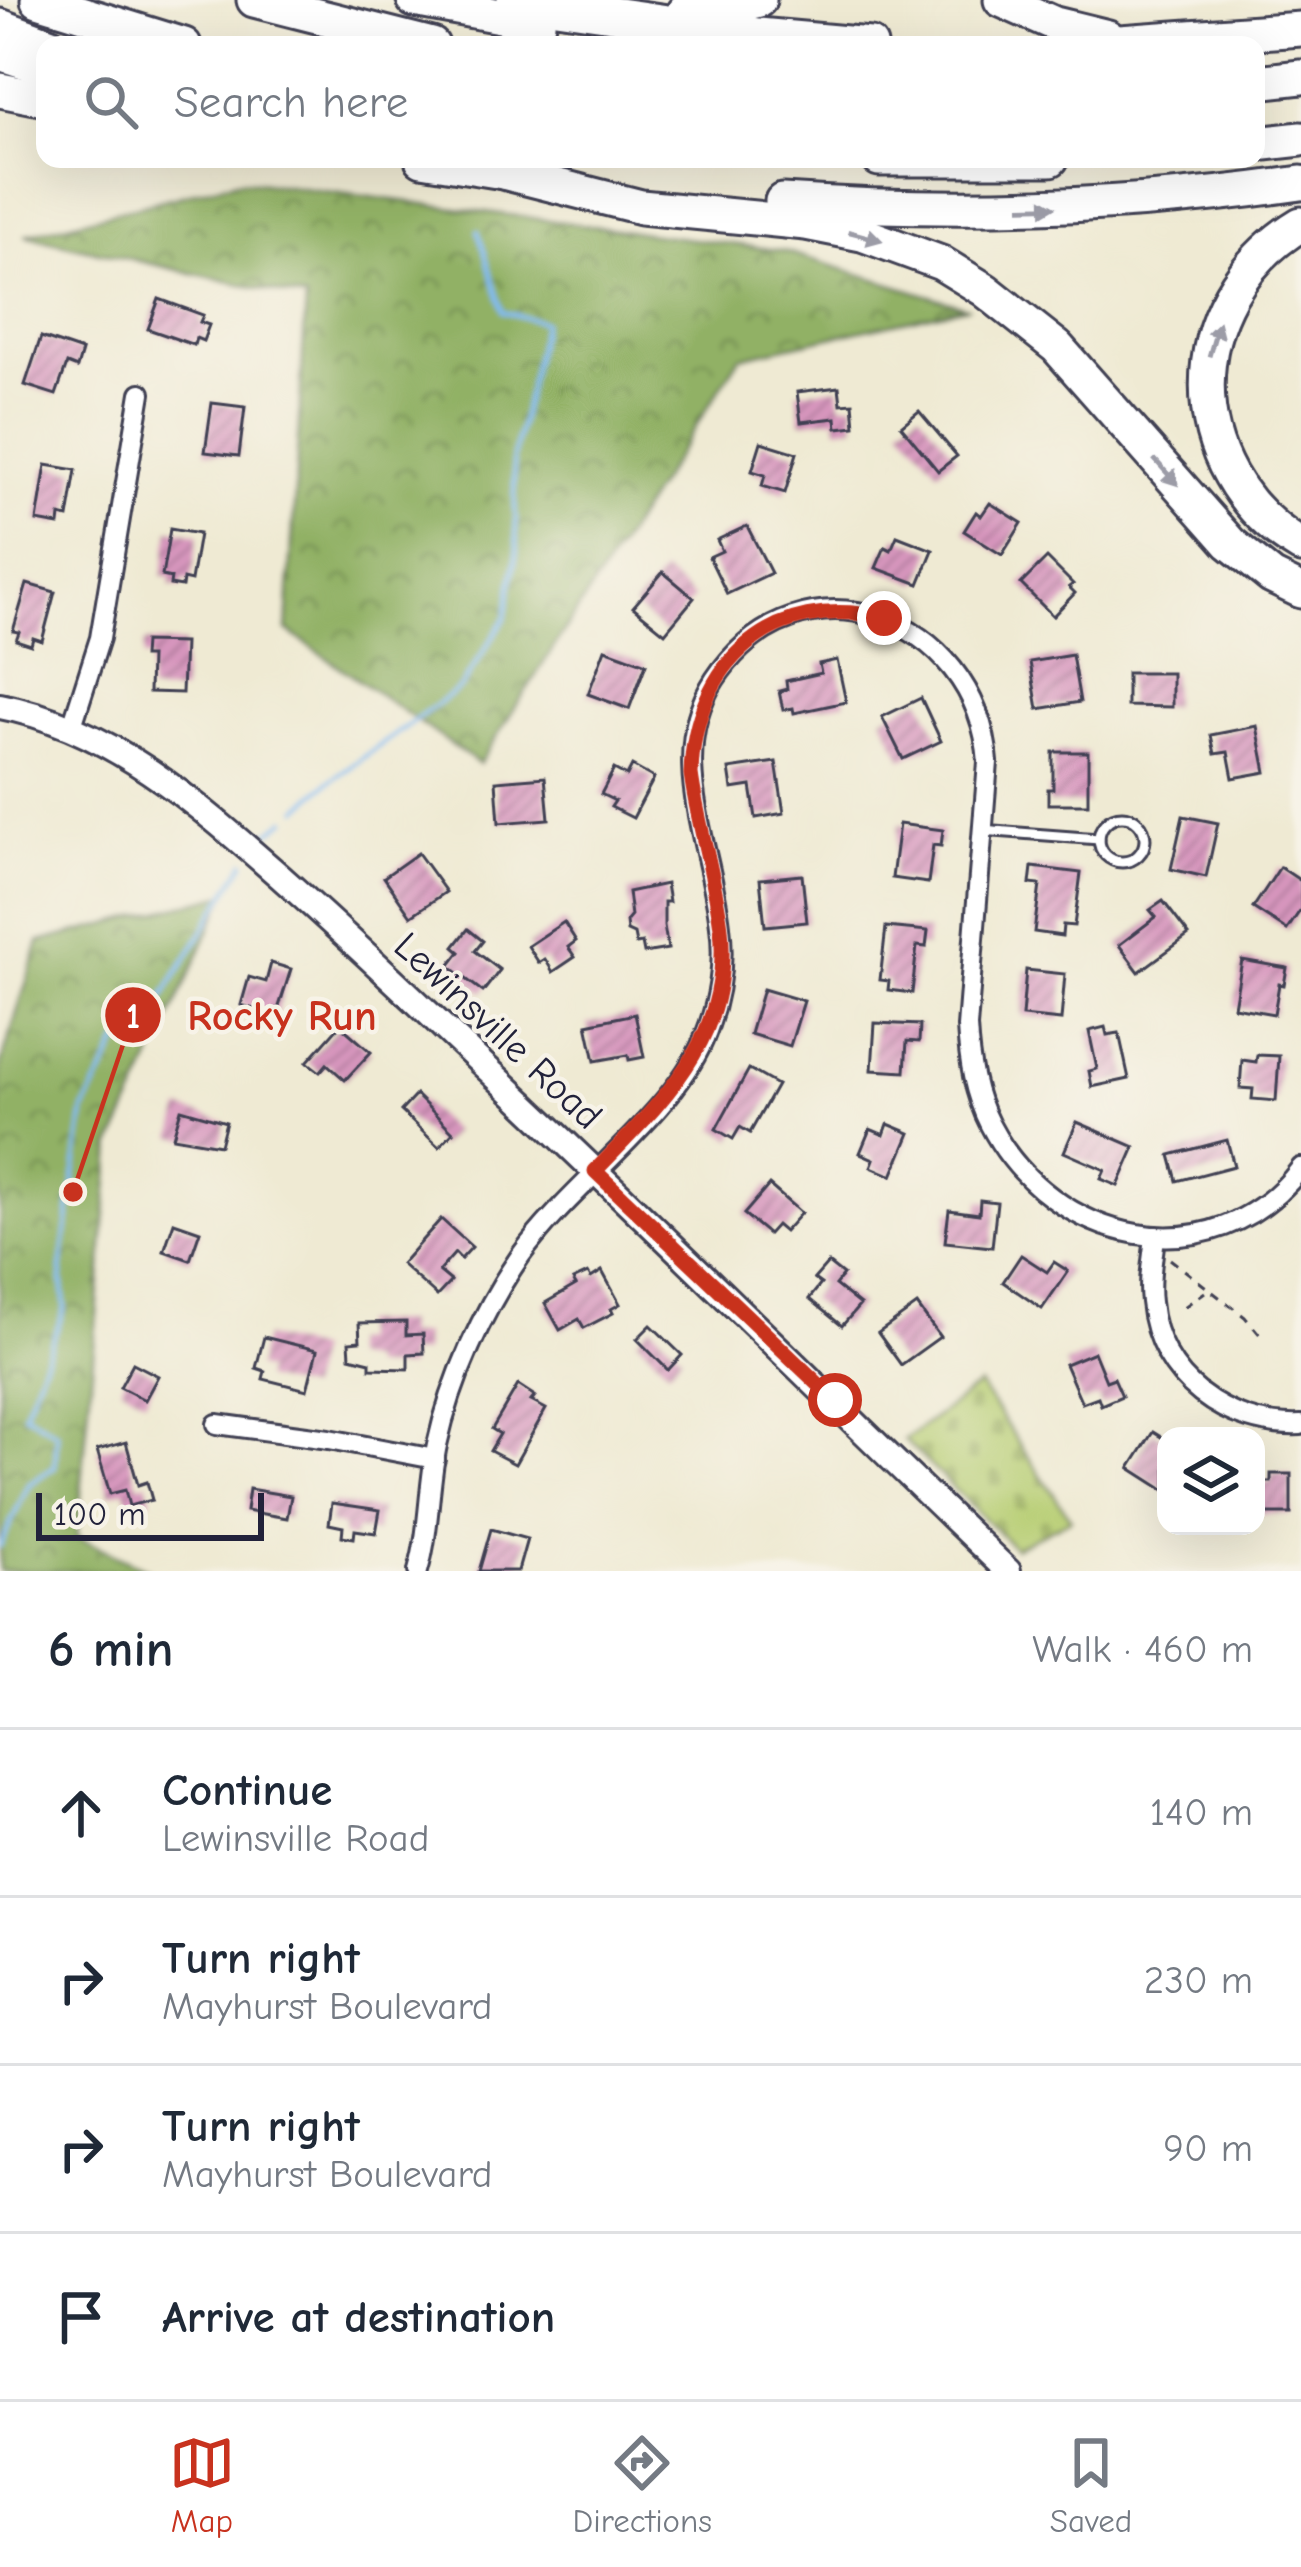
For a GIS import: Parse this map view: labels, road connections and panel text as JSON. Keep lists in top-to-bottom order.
{
  "streets": {
    "main road": ["Lewinsville Road"]
  },
  "places": ["Rocky Run"],
  "scale_bar": "100 m",
  "page": {
    "search": "Search here",
    "scale": "100 m",
    "heading": ["6 min", "Walk · 460 m"],
    "list": [
      ["Continue", "Lewinsville Road", "140 m"],
      ["Turn right", "Mayhurst Boulevard", "230 m"],
      ["Turn right", "Mayhurst Boulevard", "90 m"],
      "Arrive at destination"
    ],
    "nav": ["Map", "Directions", "Saved"]
  }
}
